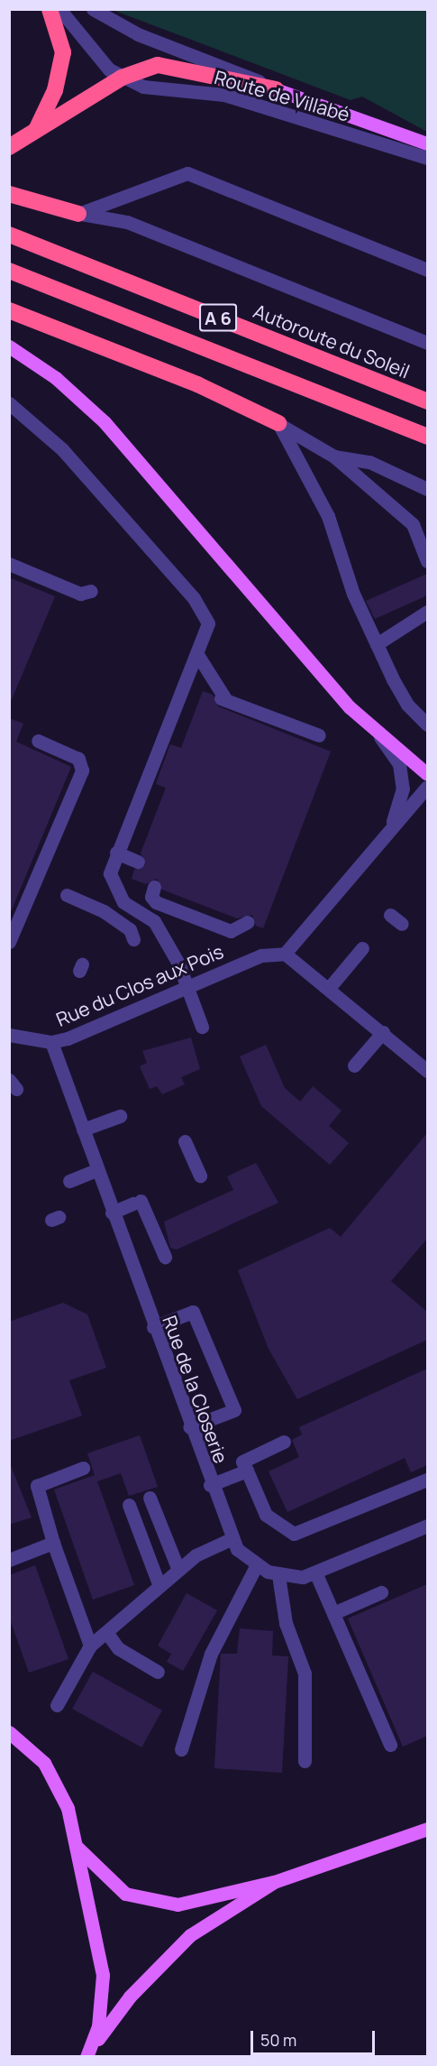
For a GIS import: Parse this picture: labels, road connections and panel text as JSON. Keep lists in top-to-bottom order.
{
  "streets": {
    "highway": ["A 6", "Autoroute du Soleil"],
    "main road": ["Route de Villabé"],
    "street": ["Rue du Clos aux Pois", "Rue de la Closerie"]
  },
  "crossings": [
    ["Rue du Clos aux Pois", "Rue de la Closerie"]
  ],
  "scale_bar": "50 m"
}
